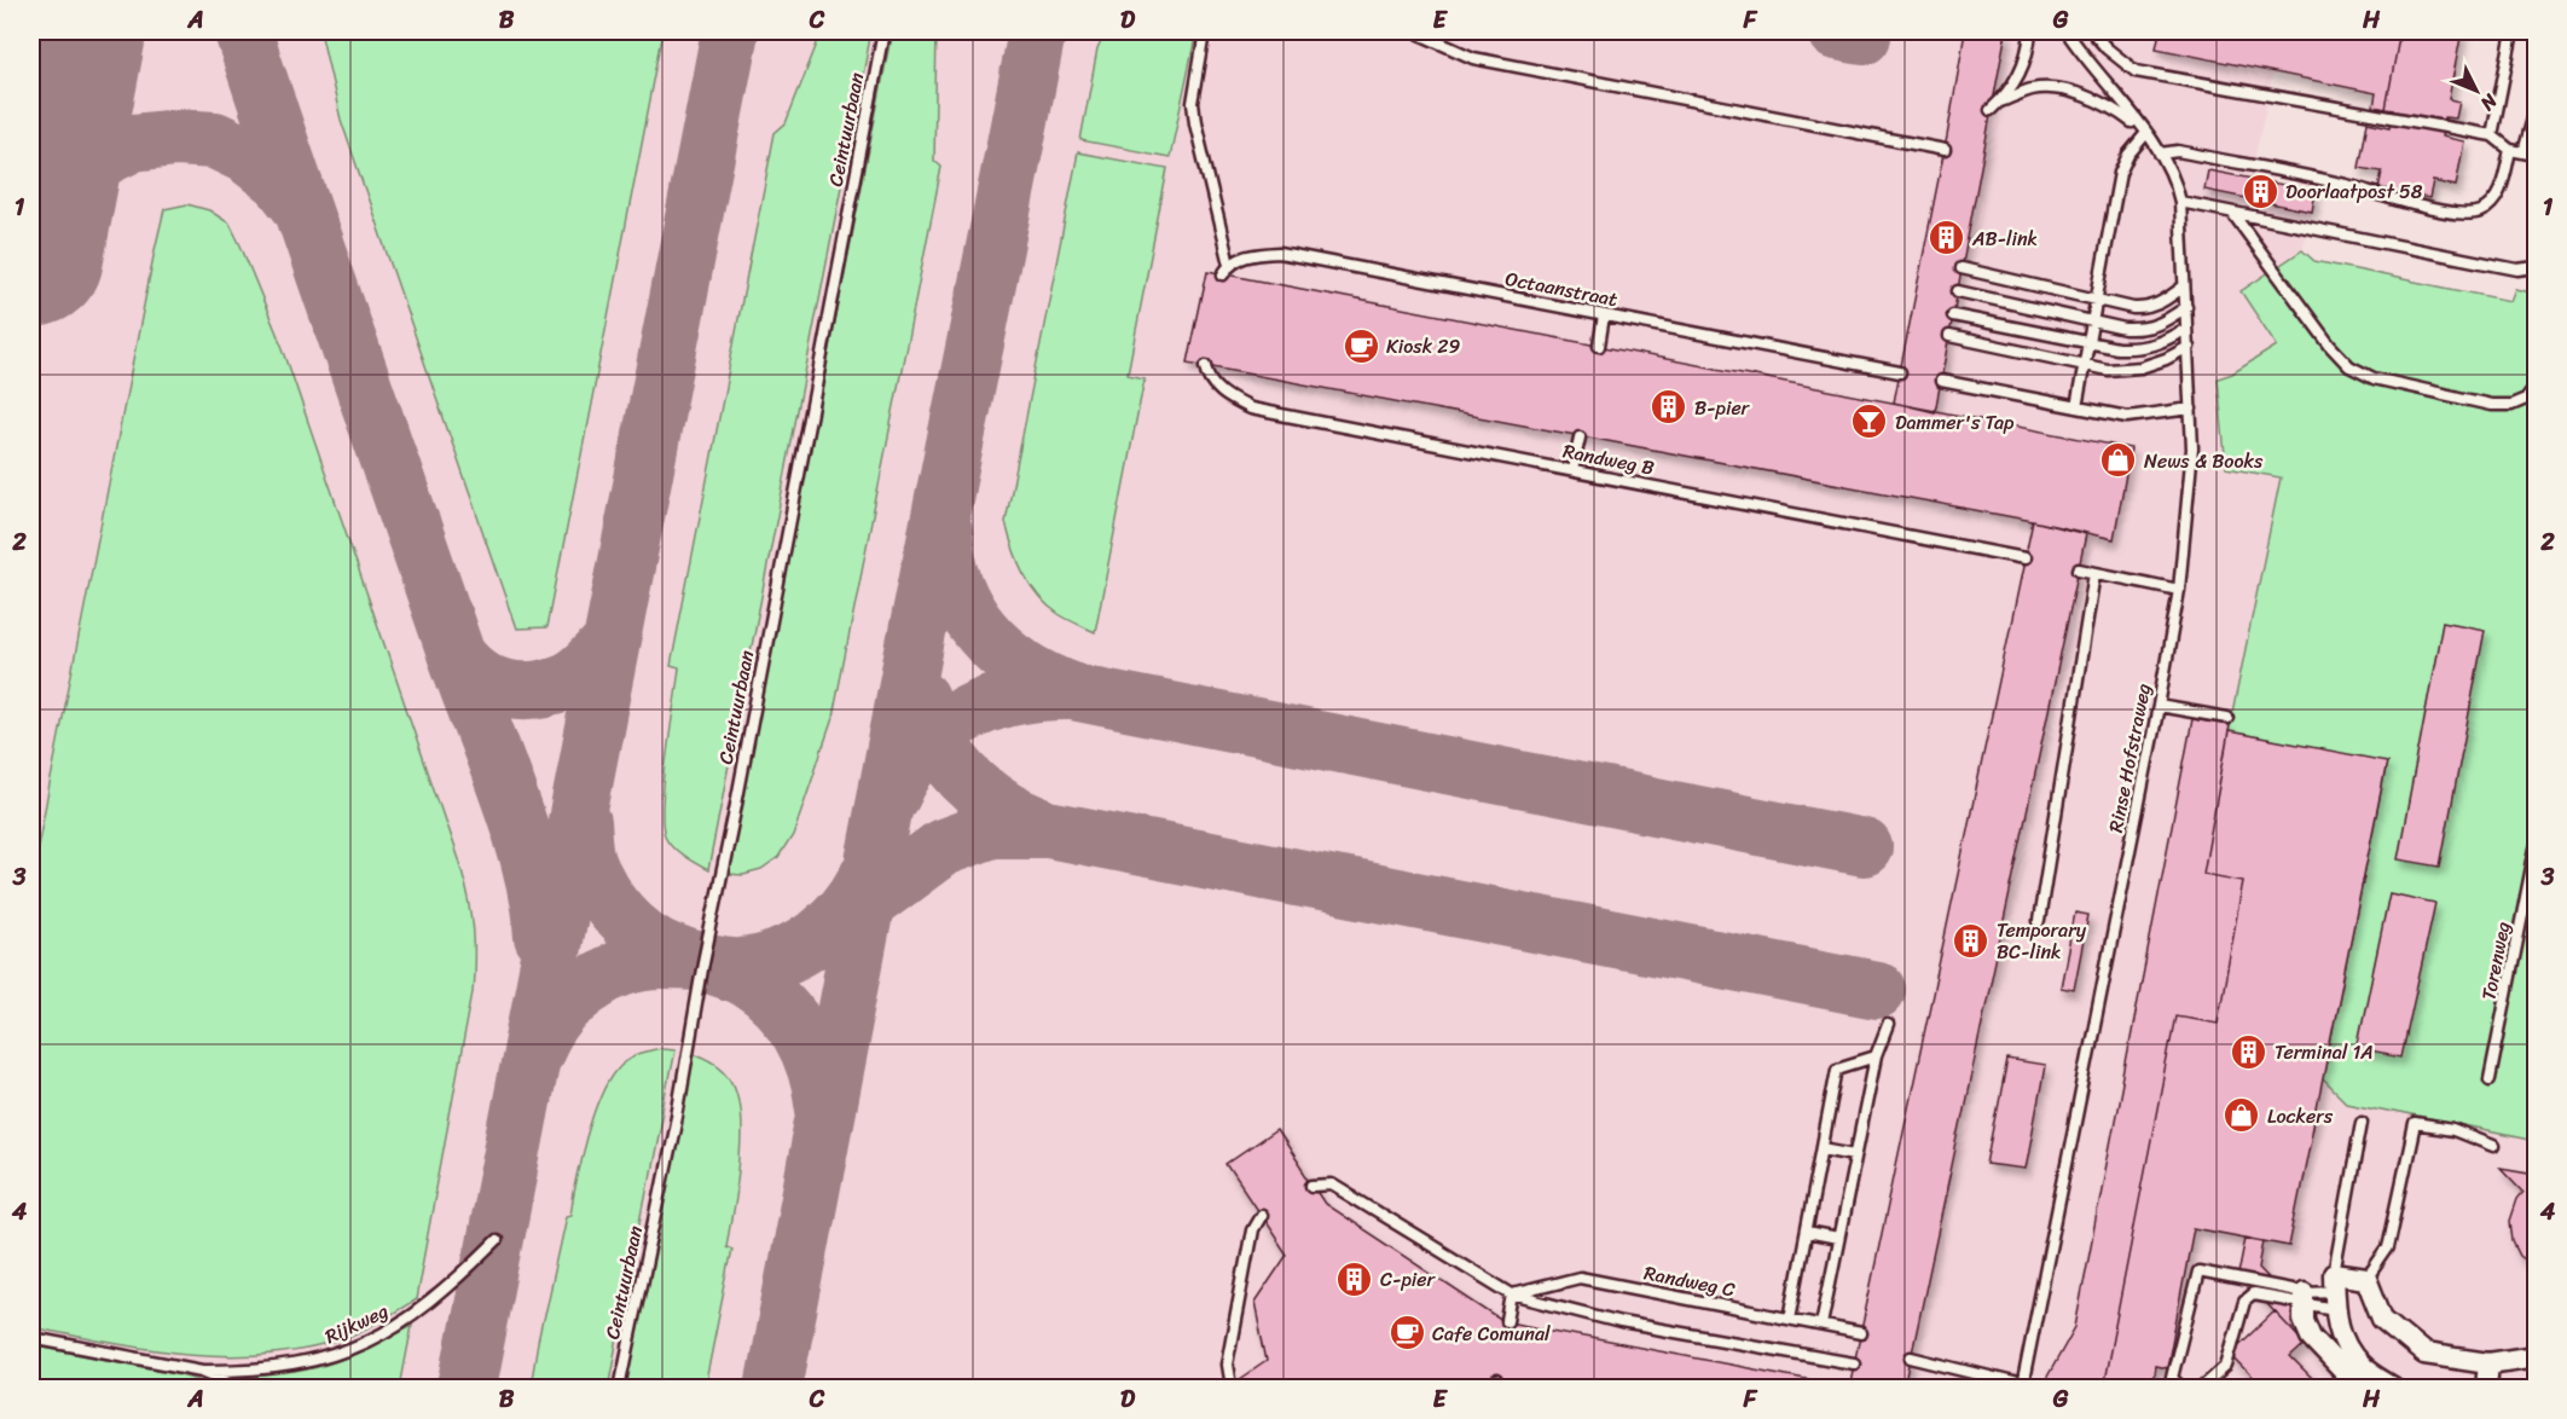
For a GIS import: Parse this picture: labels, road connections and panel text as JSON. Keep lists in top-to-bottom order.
{
  "streets": {
    "lane": [
      "Ceintuurbaan",
      "Octaanstraat",
      "Randweg B",
      "Rinse Hofstraweg",
      "Torenweg",
      "Randweg C",
      "Rijkweg"
    ]
  },
  "places": {
    "building": [
      "Doorlaatpost 58",
      "AB-link",
      "B-pier",
      "Temporary BC-link",
      "Terminal 1A",
      "C-pier"
    ],
    "cafe": ["Kiosk 29", "Cafe Comunal"],
    "bar": ["Dammer's Tap"],
    "shop": ["News & Books", "Lockers"]
  },
  "north": "bottom right",
  "grid": {
    "columns": [
      "A",
      "B",
      "C",
      "D",
      "E",
      "F",
      "G",
      "H"
    ],
    "rows": [
      "1",
      "2",
      "3",
      "4"
    ]
  }
}
